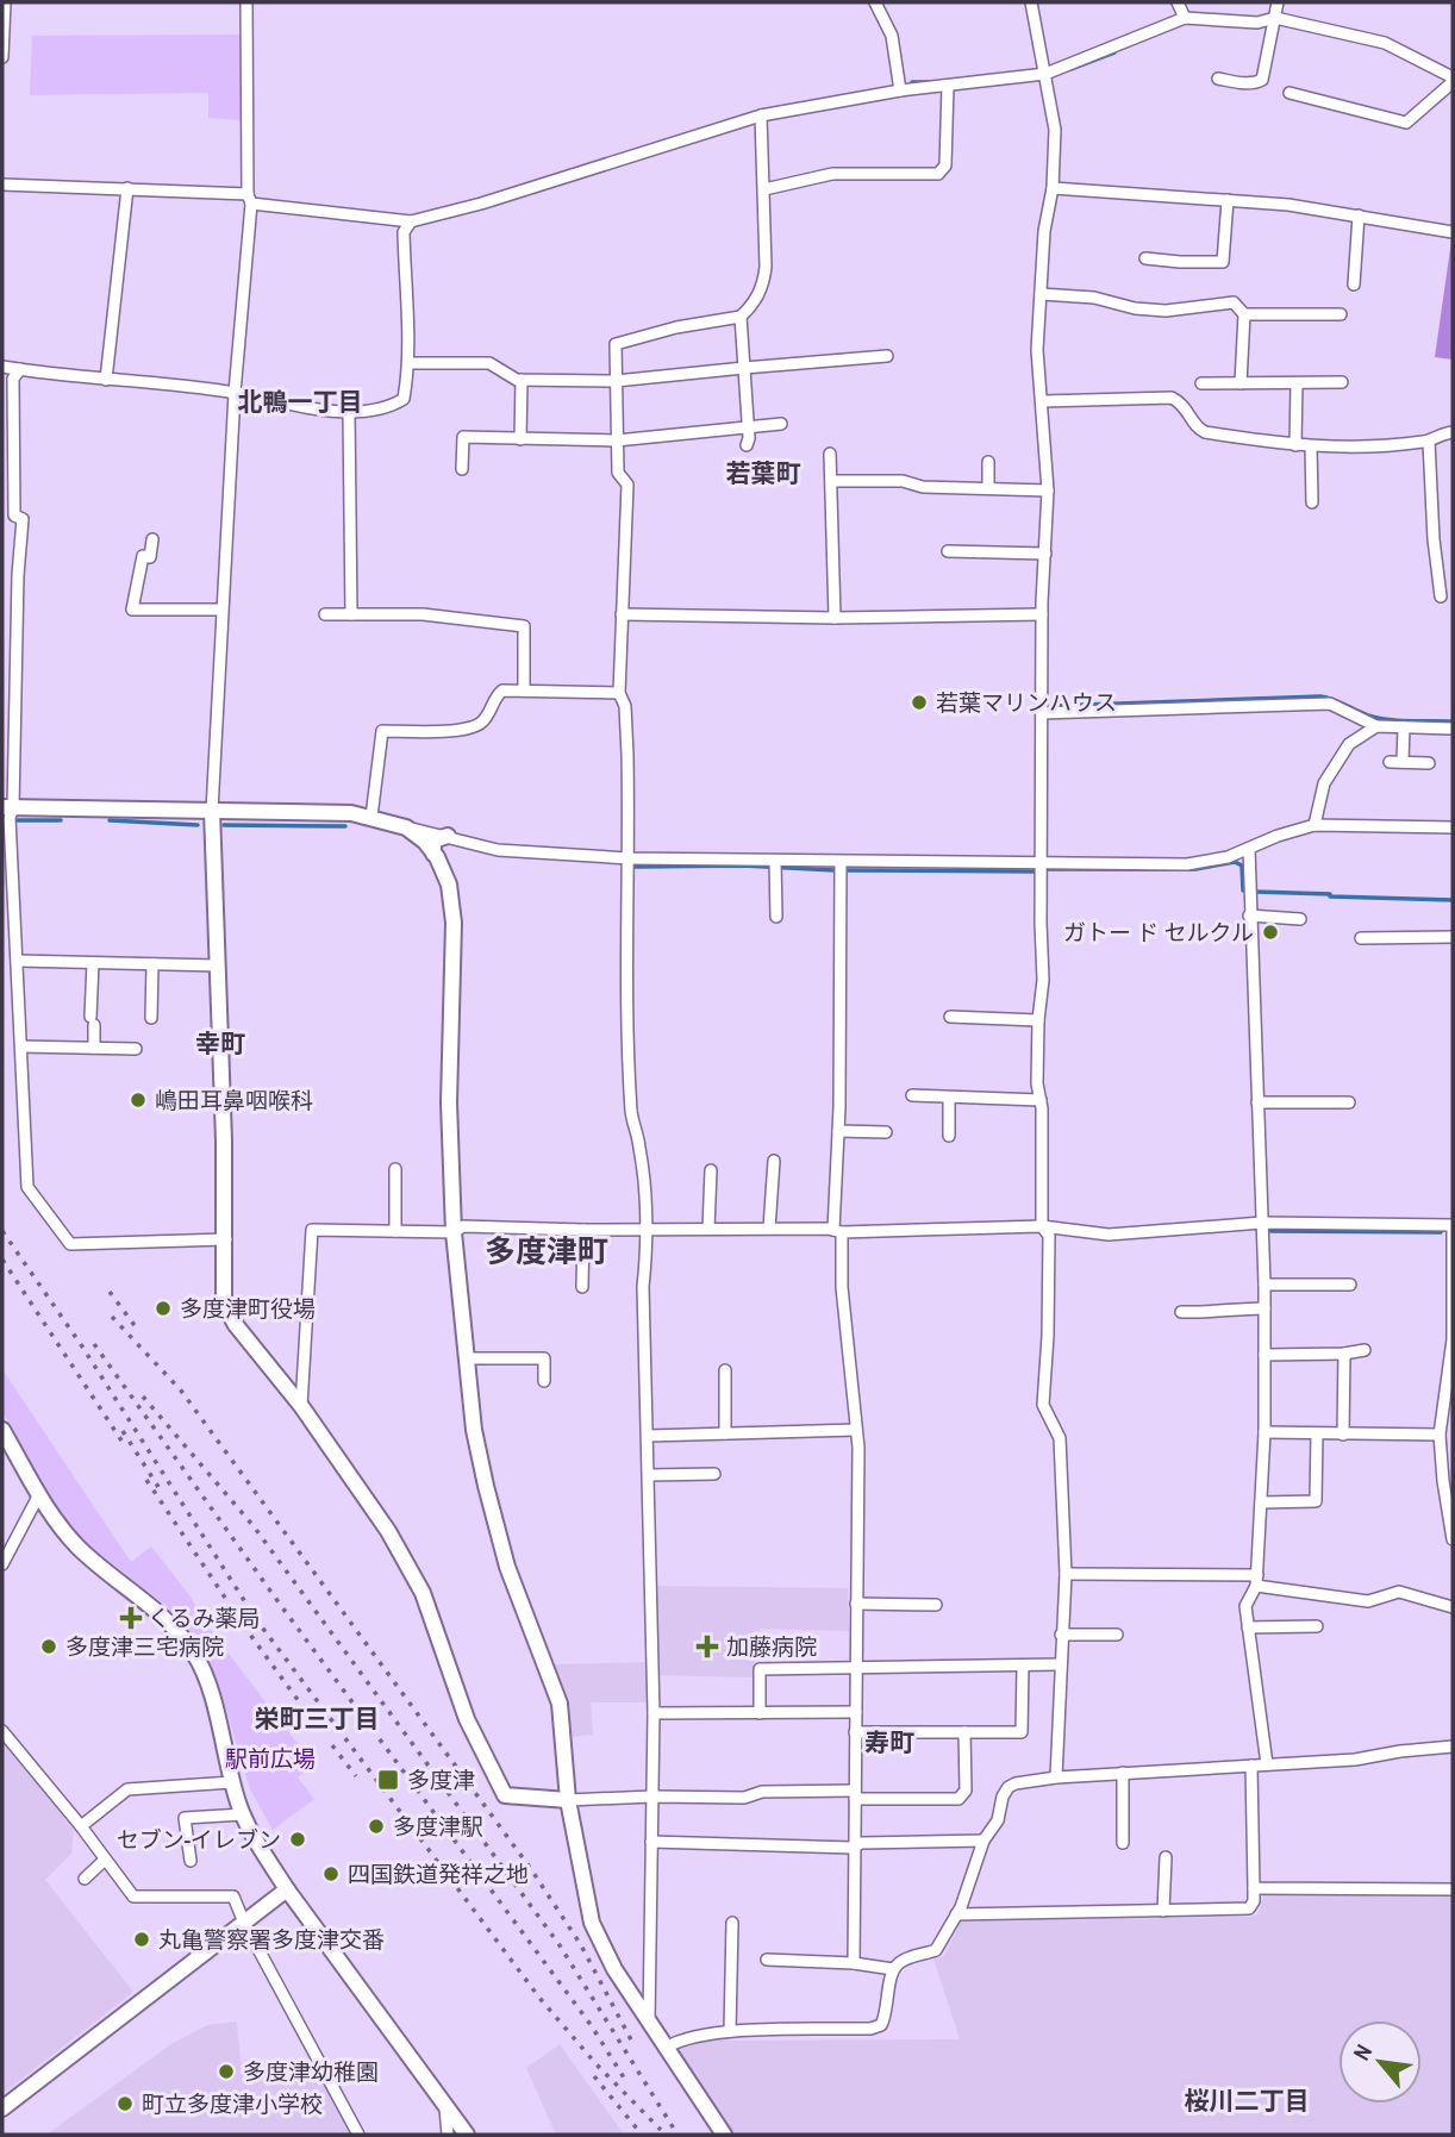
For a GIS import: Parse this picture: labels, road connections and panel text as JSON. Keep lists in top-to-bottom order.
{
  "districts": [
    "北鴨一丁目",
    "若葉町",
    "幸町",
    "多度津町",
    "栄町三丁目",
    "寿町",
    "桜川二丁目"
  ],
  "parks": ["駅前広場"],
  "places": {
    "other": [
      "若葉マリンハウス",
      "ガトー ド セルクル",
      "嶋田耳鼻咽喉科",
      "多度津町役場",
      "多度津三宅病院",
      "多度津駅",
      "セブン-イレブン",
      "四国鉄道発祥之地",
      "丸亀警察署多度津交番",
      "多度津幼稚園",
      "町立多度津小学校"
    ],
    "health": ["くるみ薬局", "加藤病院"],
    "transit": ["多度津"]
  },
  "north": "top left"
}
